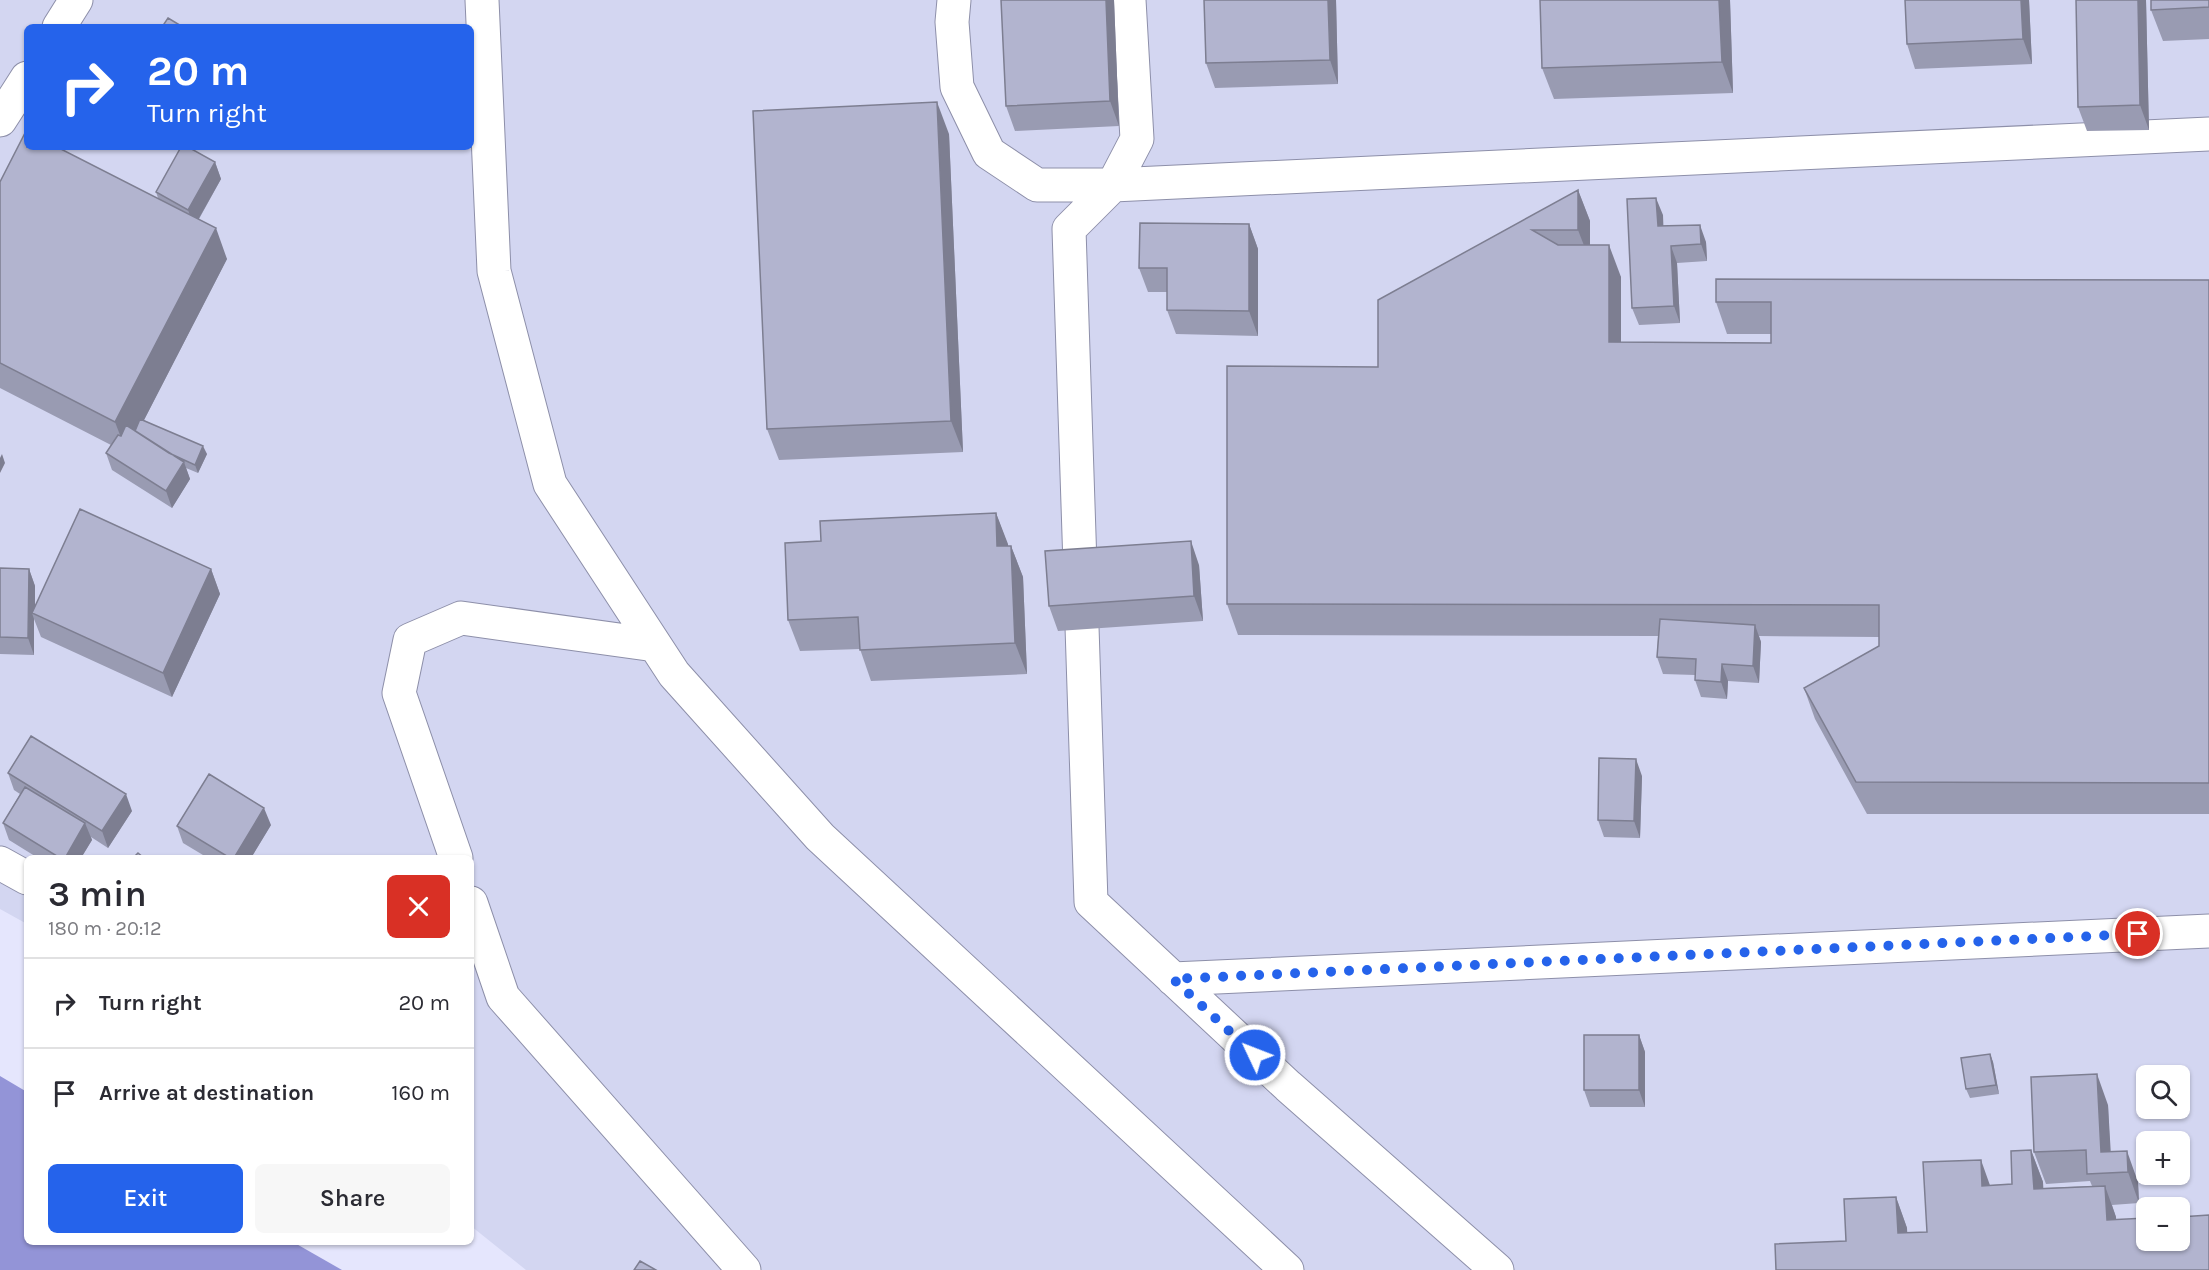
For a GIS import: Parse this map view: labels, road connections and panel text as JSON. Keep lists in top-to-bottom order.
{
  "page": {
    "turn": ["20 m", "Turn right"],
    "heading": ["3 min", "180 m · 20:12"],
    "list": [
      {
        "name": "Turn right",
        "value": "20 m"
      },
      {
        "name": "Arrive at destination",
        "value": "160 m"
      }
    ],
    "map_buttons": ["+", "−"],
    "buttons": ["Exit", "Share"]
  }
}
